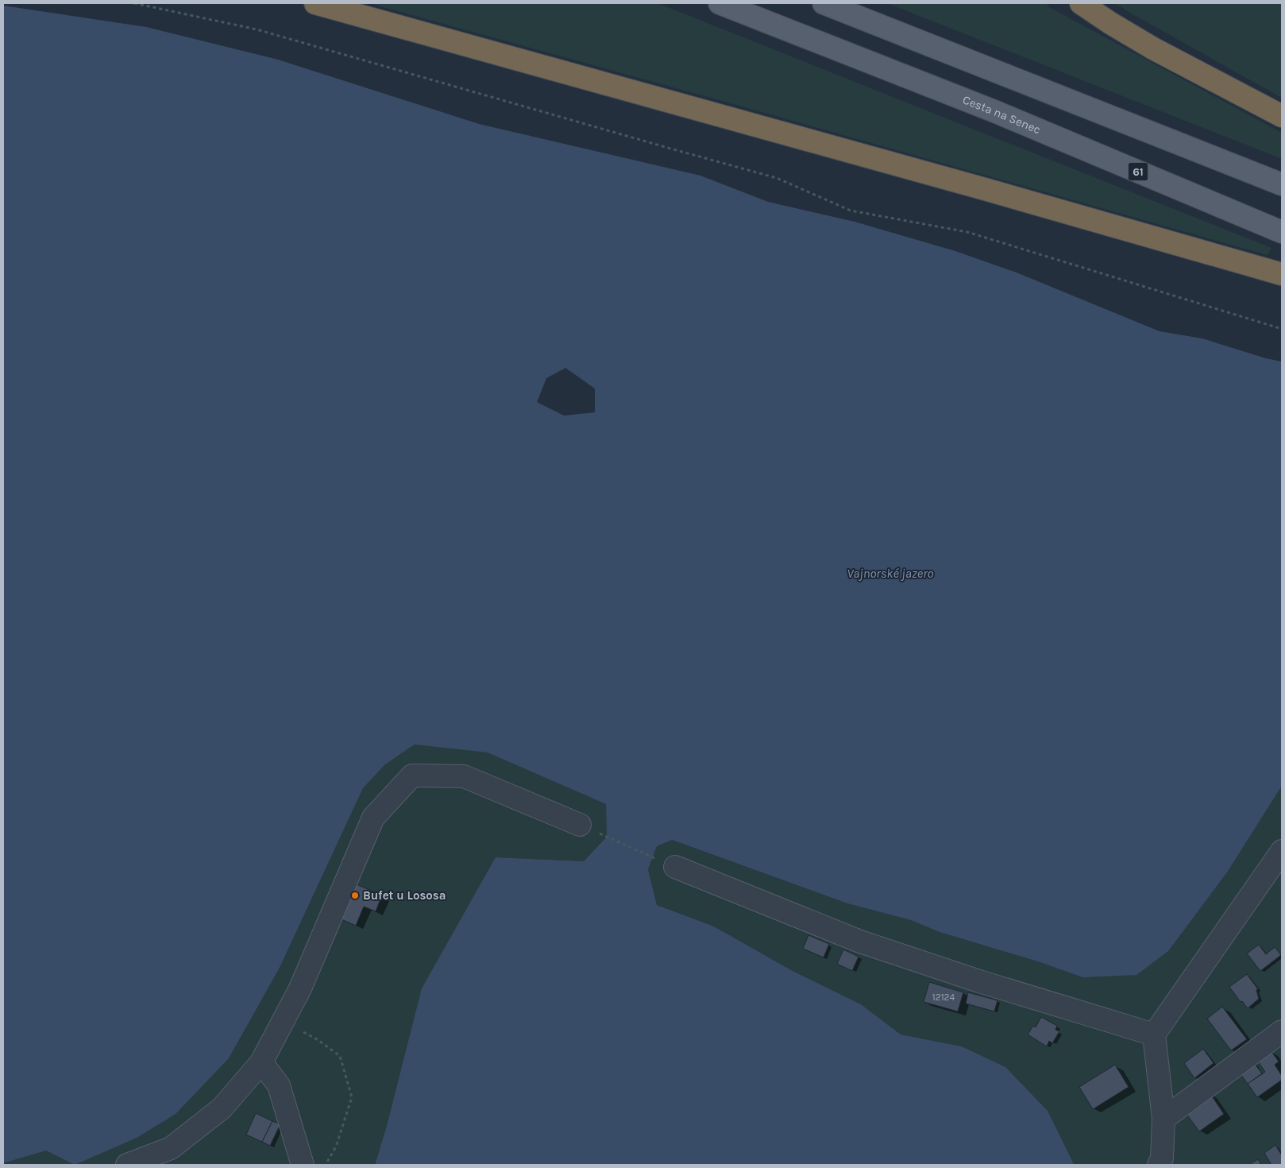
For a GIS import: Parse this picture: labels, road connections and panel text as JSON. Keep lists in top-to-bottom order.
{
  "streets": {
    "main road": ["Cesta na Senec", "61"]
  },
  "water": ["Vajnorské jazero"],
  "places": ["Bufet u Lososa"],
  "house_numbers": ["12124"]
}
